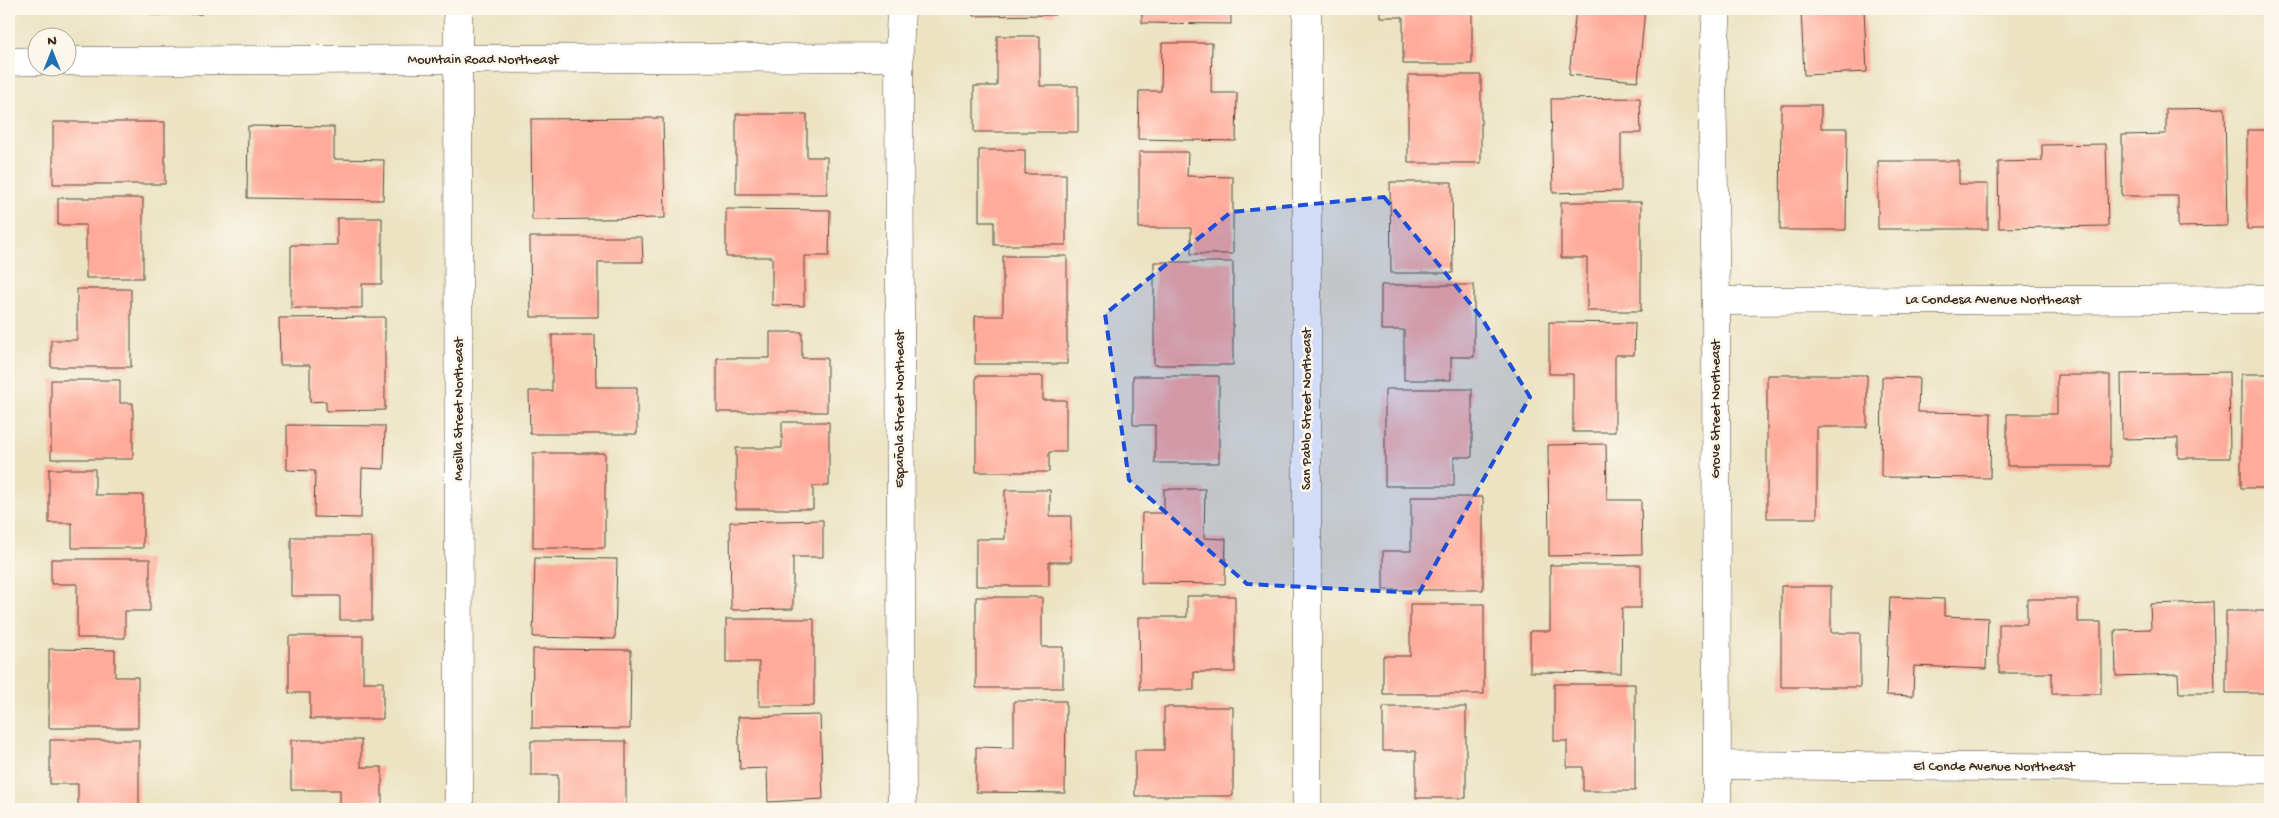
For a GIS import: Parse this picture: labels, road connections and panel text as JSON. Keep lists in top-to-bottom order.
{
  "streets": {
    "street": [
      "Mountain Road Northeast",
      "La Condesa Avenue Northeast",
      "Mesilla Street Northeast",
      "Española Street Northeast",
      "San Pablo Street Northeast",
      "Grove Street Northeast",
      "El Conde Avenue Northeast"
    ]
  },
  "crossings": [
    ["Mountain Road Northeast", "Mesilla Street Northeast"],
    ["Mountain Road Northeast", "Española Street Northeast"],
    ["La Condesa Avenue Northeast", "Grove Street Northeast"],
    ["Grove Street Northeast", "El Conde Avenue Northeast"]
  ],
  "north": "top"
}
